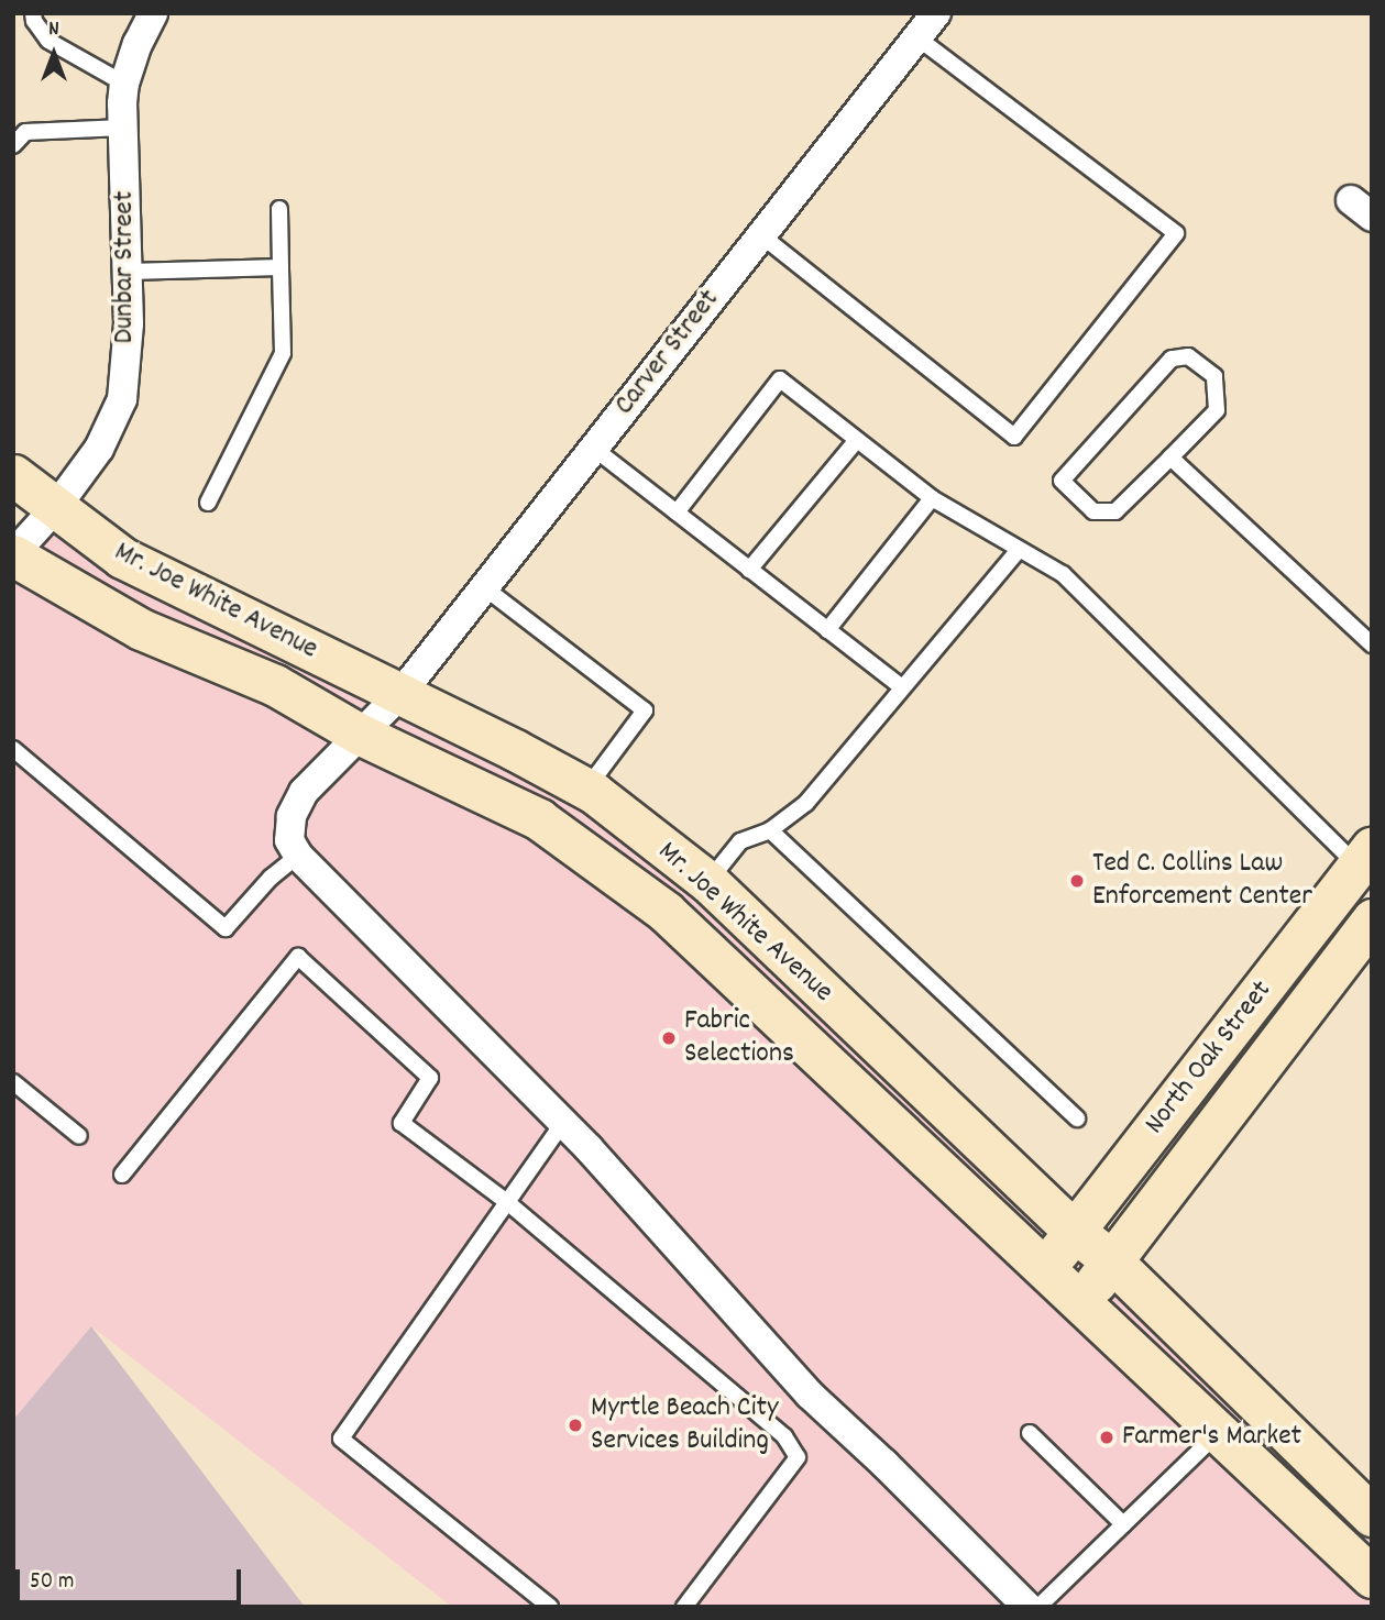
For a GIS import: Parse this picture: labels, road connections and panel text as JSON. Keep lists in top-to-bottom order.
{
  "streets": {
    "main road": ["Mr. Joe White Avenue", "North Oak Street"],
    "street": ["Dunbar Street", "Carver Street"]
  },
  "crossings": [
    ["Dunbar Street", "Mr. Joe White Avenue"],
    ["Carver Street", "Mr. Joe White Avenue"],
    ["Mr. Joe White Avenue", "North Oak Street"]
  ],
  "places": [
    "Ted C. Collins Law Enforcement Center",
    "Fabric Selections",
    "Myrtle Beach City Services Building",
    "Farmer's Market"
  ],
  "scale_bar": "50 m",
  "north": "top"
}
